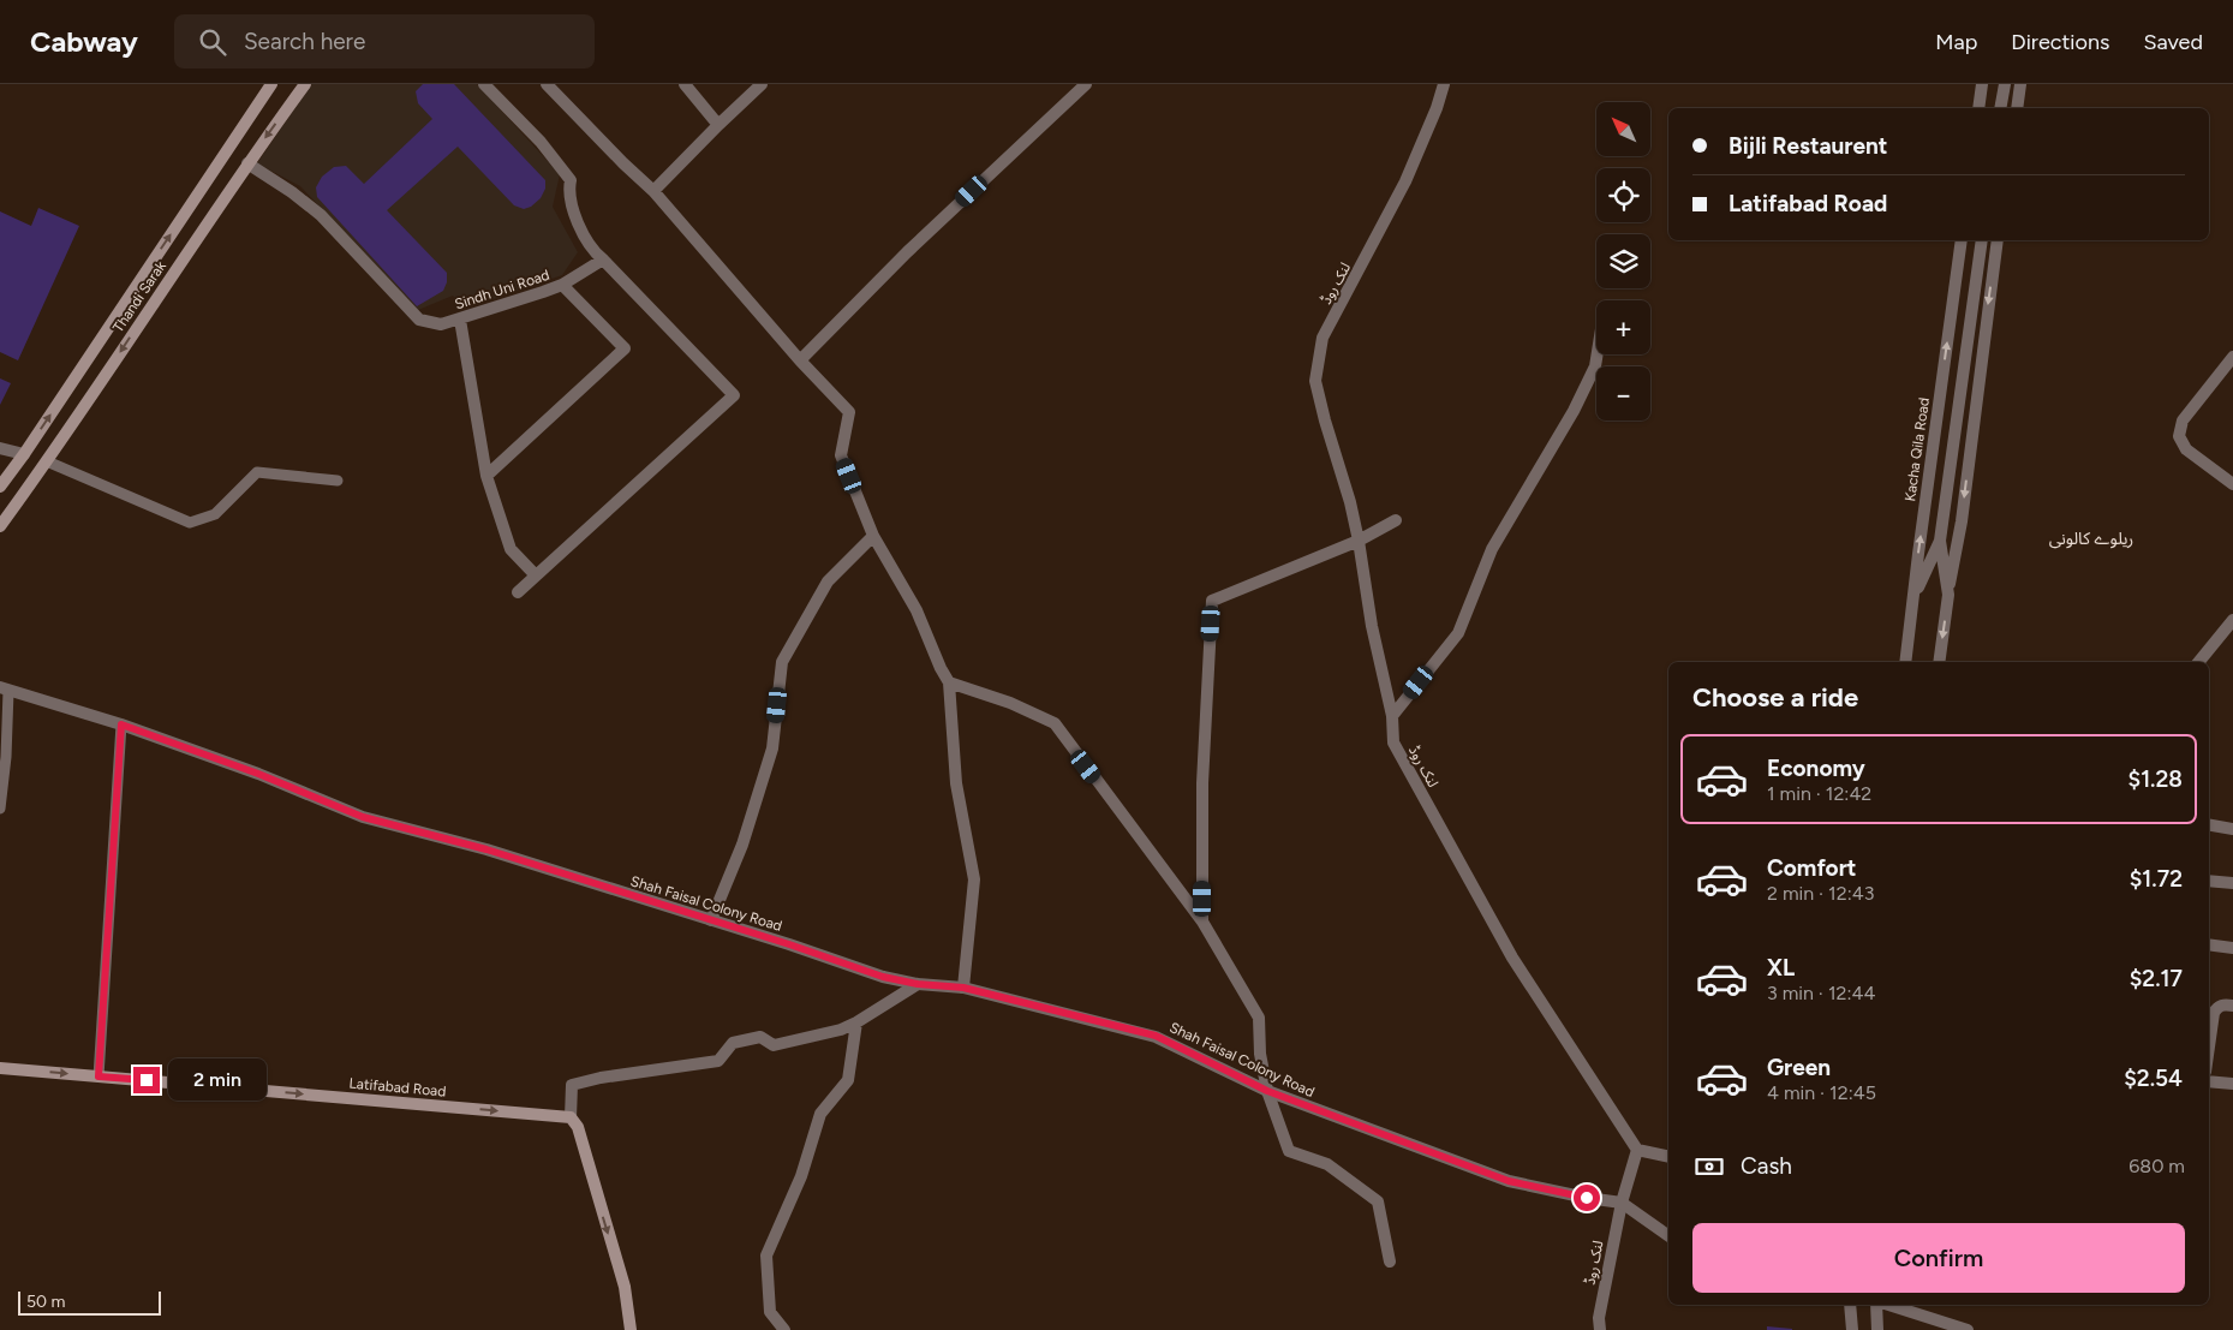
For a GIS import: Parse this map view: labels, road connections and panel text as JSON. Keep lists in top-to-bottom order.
{
  "streets": {
    "main road": ["Thandi Sarak", "Latifabad Road"],
    "street": [
      "لنک روڈ",
      "Sindh Uni Road",
      "Kacha Qila Road",
      "Shah Faisal Colony Road"
    ]
  },
  "crossings": [
    ["لنک روڈ", "Shah Faisal Colony Road"],
    ["Sindh Uni Road", "Thandi Sarak"]
  ],
  "one_way": ["Latifabad Road"],
  "districts": ["ریلوے کالونی"],
  "scale_bar": "50 m",
  "north": "top left",
  "page": {
    "header": "Cabway",
    "search": "Search here",
    "nav": ["Map", "Directions", "Saved"],
    "map_buttons": ["+", "−"],
    "banner": ["Bijli Restaurent", "Latifabad Road"],
    "heading": "Choose a ride",
    "list": [
      {
        "name": "Economy",
        "note": "1 min · 12:42",
        "value": "$1.28"
      },
      {
        "name": "Comfort",
        "note": "2 min · 12:43",
        "value": "$1.72"
      },
      {
        "name": "XL",
        "note": "3 min · 12:44",
        "value": "$2.17"
      },
      {
        "name": "Green",
        "note": "4 min · 12:45",
        "value": "$2.54"
      }
    ],
    "bubble": "2 min",
    "pay": ["Cash", "680 m"],
    "buttons": "Confirm",
    "scale": "50 m"
  }
}
